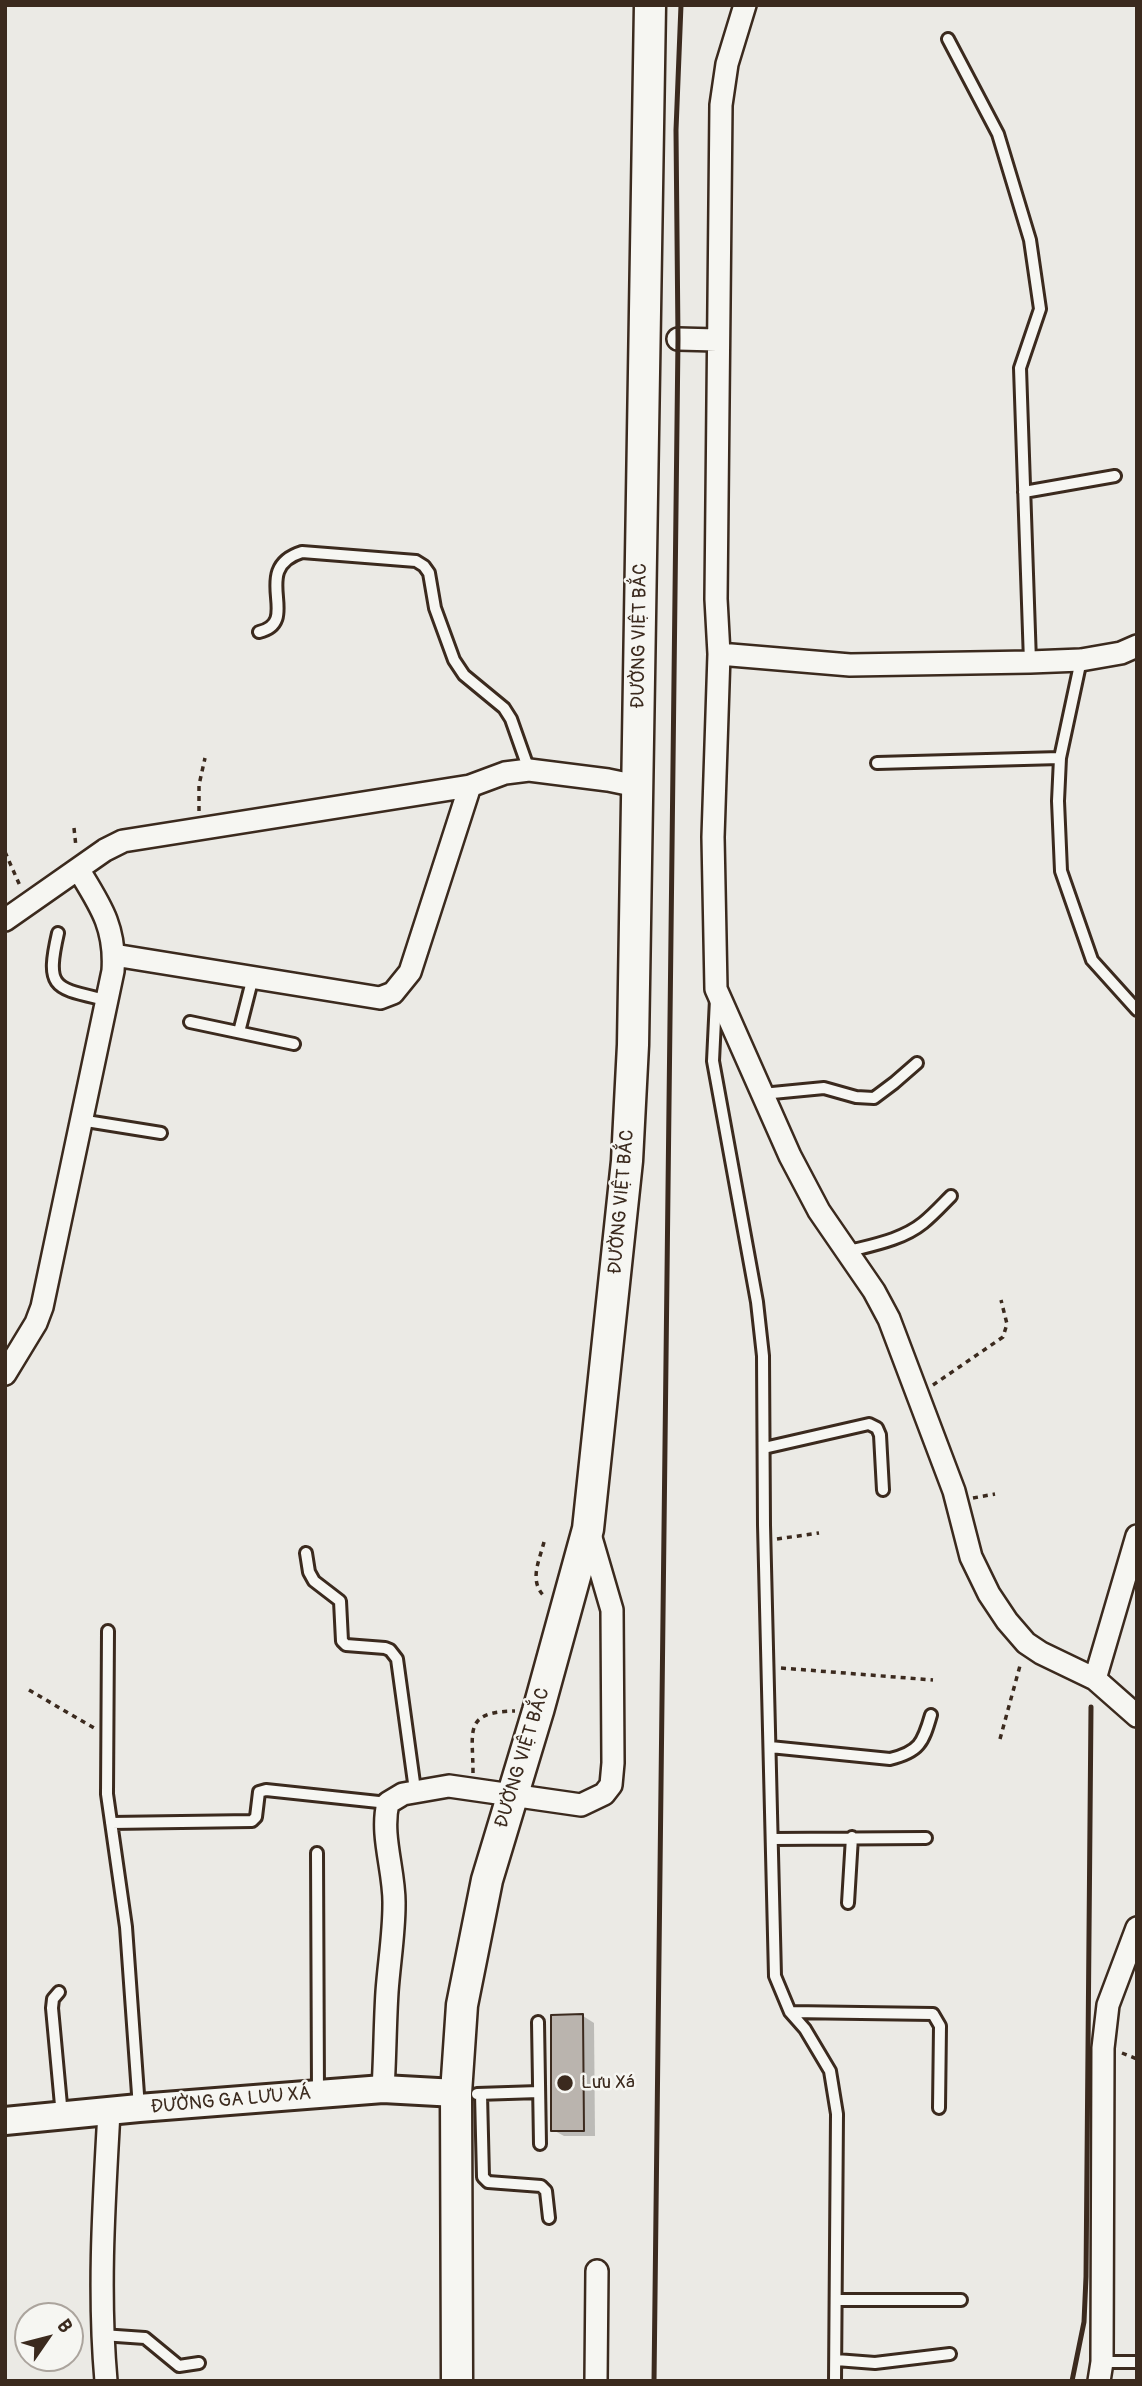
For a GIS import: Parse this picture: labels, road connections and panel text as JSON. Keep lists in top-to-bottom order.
{
  "streets": {
    "main road": ["ĐƯỜNG VIỆT BẮC"],
    "street": ["ĐƯỜNG GA LƯU XÁ"]
  },
  "crossings": [
    ["ĐƯỜNG VIỆT BẮC", "ĐƯỜNG GA LƯU XÁ"]
  ],
  "places": ["Lưu Xá"],
  "north": "top right"
}
